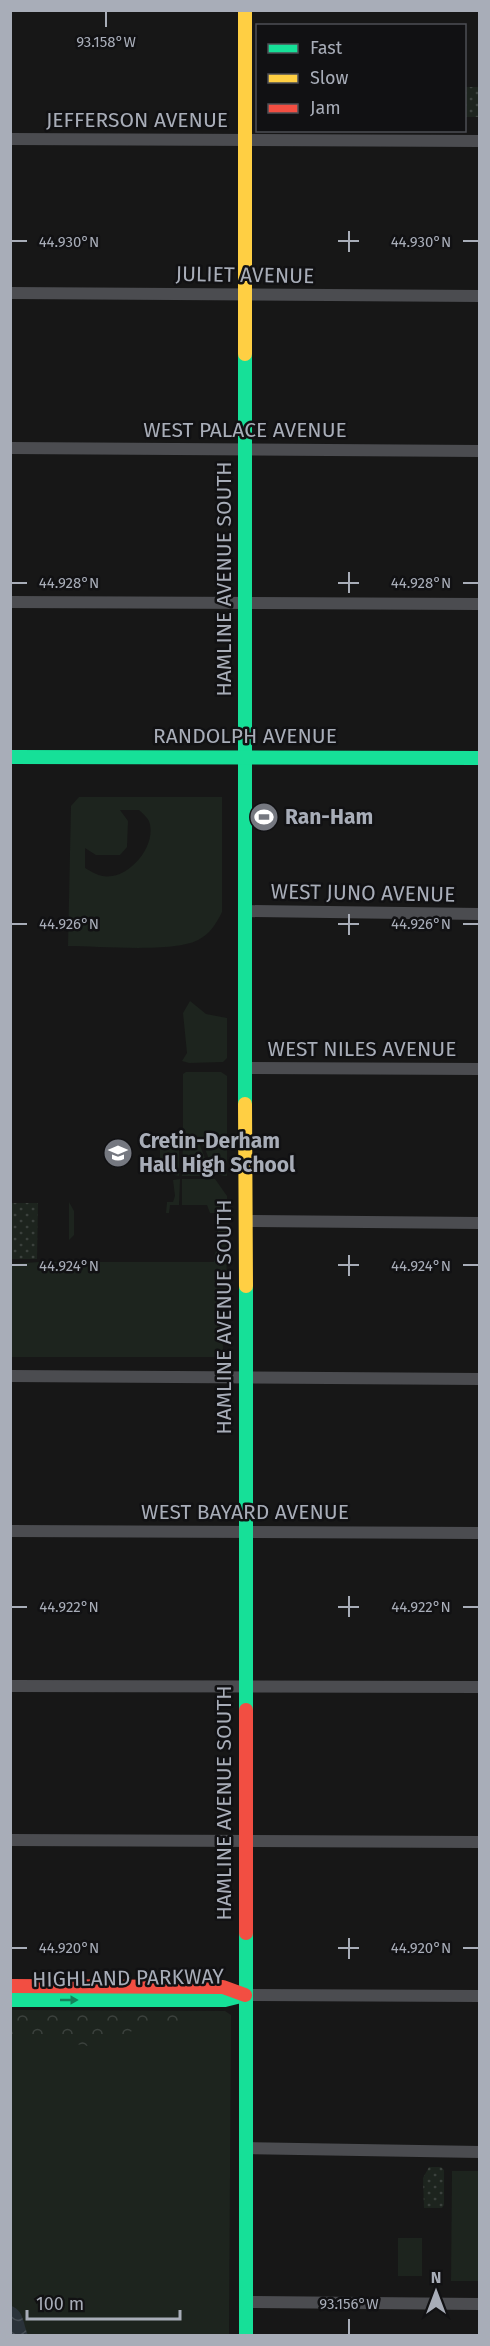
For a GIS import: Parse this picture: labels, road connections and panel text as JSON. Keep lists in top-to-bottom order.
{
  "streets": {
    "street": [
      "JEFFERSON AVENUE",
      "JULIET AVENUE",
      "WEST PALACE AVENUE",
      "HAMLINE AVENUE SOUTH",
      "RANDOLPH AVENUE",
      "WEST JUNO AVENUE",
      "WEST NILES AVENUE",
      "WEST BAYARD AVENUE",
      "HIGHLAND PARKWAY"
    ]
  },
  "crossings": [
    ["JEFFERSON AVENUE", "HAMLINE AVENUE SOUTH"],
    ["JULIET AVENUE", "HAMLINE AVENUE SOUTH"],
    ["WEST PALACE AVENUE", "HAMLINE AVENUE SOUTH"],
    ["HAMLINE AVENUE SOUTH", "RANDOLPH AVENUE"],
    ["HAMLINE AVENUE SOUTH", "WEST JUNO AVENUE"],
    ["HAMLINE AVENUE SOUTH", "WEST NILES AVENUE"],
    ["HAMLINE AVENUE SOUTH", "WEST BAYARD AVENUE"],
    ["HAMLINE AVENUE SOUTH", "HIGHLAND PARKWAY"]
  ],
  "places": {
    "sports": ["Ran-Ham"],
    "school or university": ["Cretin-Derham Hall High School"]
  },
  "legend": ["Fast", "Slow", "Jam"],
  "scale_bar": "100 m",
  "north": "top",
  "coordinates": [
    "93.158°W",
    "44.930°N",
    "44.928°N",
    "44.926°N",
    "44.924°N",
    "44.922°N",
    "44.920°N",
    "93.156°W"
  ]
}
